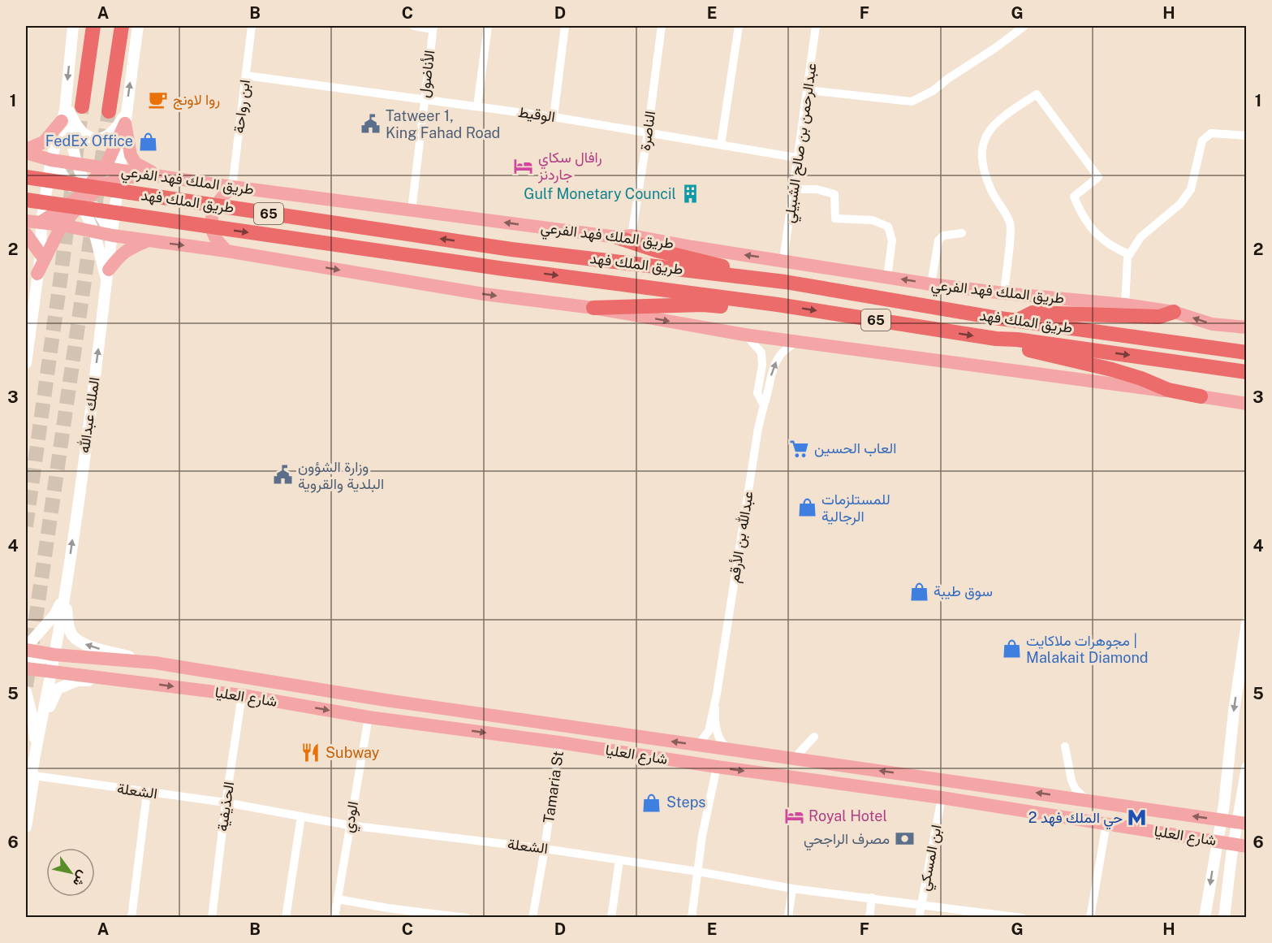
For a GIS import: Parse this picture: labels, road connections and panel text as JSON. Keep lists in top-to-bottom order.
{
  "streets": {
    "highway": ["طريق الملك فهد", "65"],
    "main road": ["طريق الملك فهد الفرعي", "الملك عبدالله", "شارع العليا"],
    "street": [
      "الأناضول",
      "ابن رواحة",
      "الوقيط",
      "الناصرة",
      "عبدالرحمن بن صالح الشبيلي",
      "عبدالله بن الأرقم",
      "Tamaria St",
      "الشعلة",
      "الحذيفية",
      "الودي",
      "ابن المسكي"
    ]
  },
  "crossings": [
    ["الأناضول", "الوقيط"],
    ["الأناضول", "طريق الملك فهد الفرعي"],
    ["ابن رواحة", "الوقيط"],
    ["ابن رواحة", "طريق الملك فهد الفرعي"],
    ["الوقيط", "الناصرة"],
    ["الوقيط", "عبدالرحمن بن صالح الشبيلي"],
    ["الناصرة", "طريق الملك فهد الفرعي"],
    ["عبدالرحمن بن صالح الشبيلي", "طريق الملك فهد الفرعي"],
    ["طريق الملك فهد الفرعي", "الملك عبدالله"],
    ["عبدالله بن الأرقم", "شارع العليا"],
    ["شارع العليا", "Tamaria St"],
    ["شارع العليا", "الحذيفية"],
    ["شارع العليا", "الودي"],
    ["شارع العليا", "ابن المسكي"],
    ["Tamaria St", "الشعلة"],
    ["الشعلة", "الحذيفية"],
    ["الشعلة", "الودي"],
    ["الشعلة", "ابن المسكي"]
  ],
  "places": {
    "cafe": ["روا لاونج"],
    "public building": ["Tatweer 1, King Fahad Road", "وزارة الشؤون البلدية والقروية"],
    "shop": [
      "FedEx Office",
      "للمستلزمات الرجالية",
      "سوق طيبة",
      "مجوهرات ملاكايت | Malakait Diamond",
      "Steps"
    ],
    "hotel": ["رافال سكاي جاردنز", "Royal Hotel"],
    "building": ["Gulf Monetary Council"],
    "supermarket": ["العاب الحسين"],
    "restaurant": ["Subway"],
    "metro station": ["حي الملك فهد 2"],
    "bank": ["مصرف الراجحي"]
  },
  "north": "bottom right",
  "grid": {
    "columns": [
      "A",
      "B",
      "C",
      "D",
      "E",
      "F",
      "G",
      "H"
    ],
    "rows": [
      "1",
      "2",
      "3",
      "4",
      "5",
      "6"
    ]
  }
}
